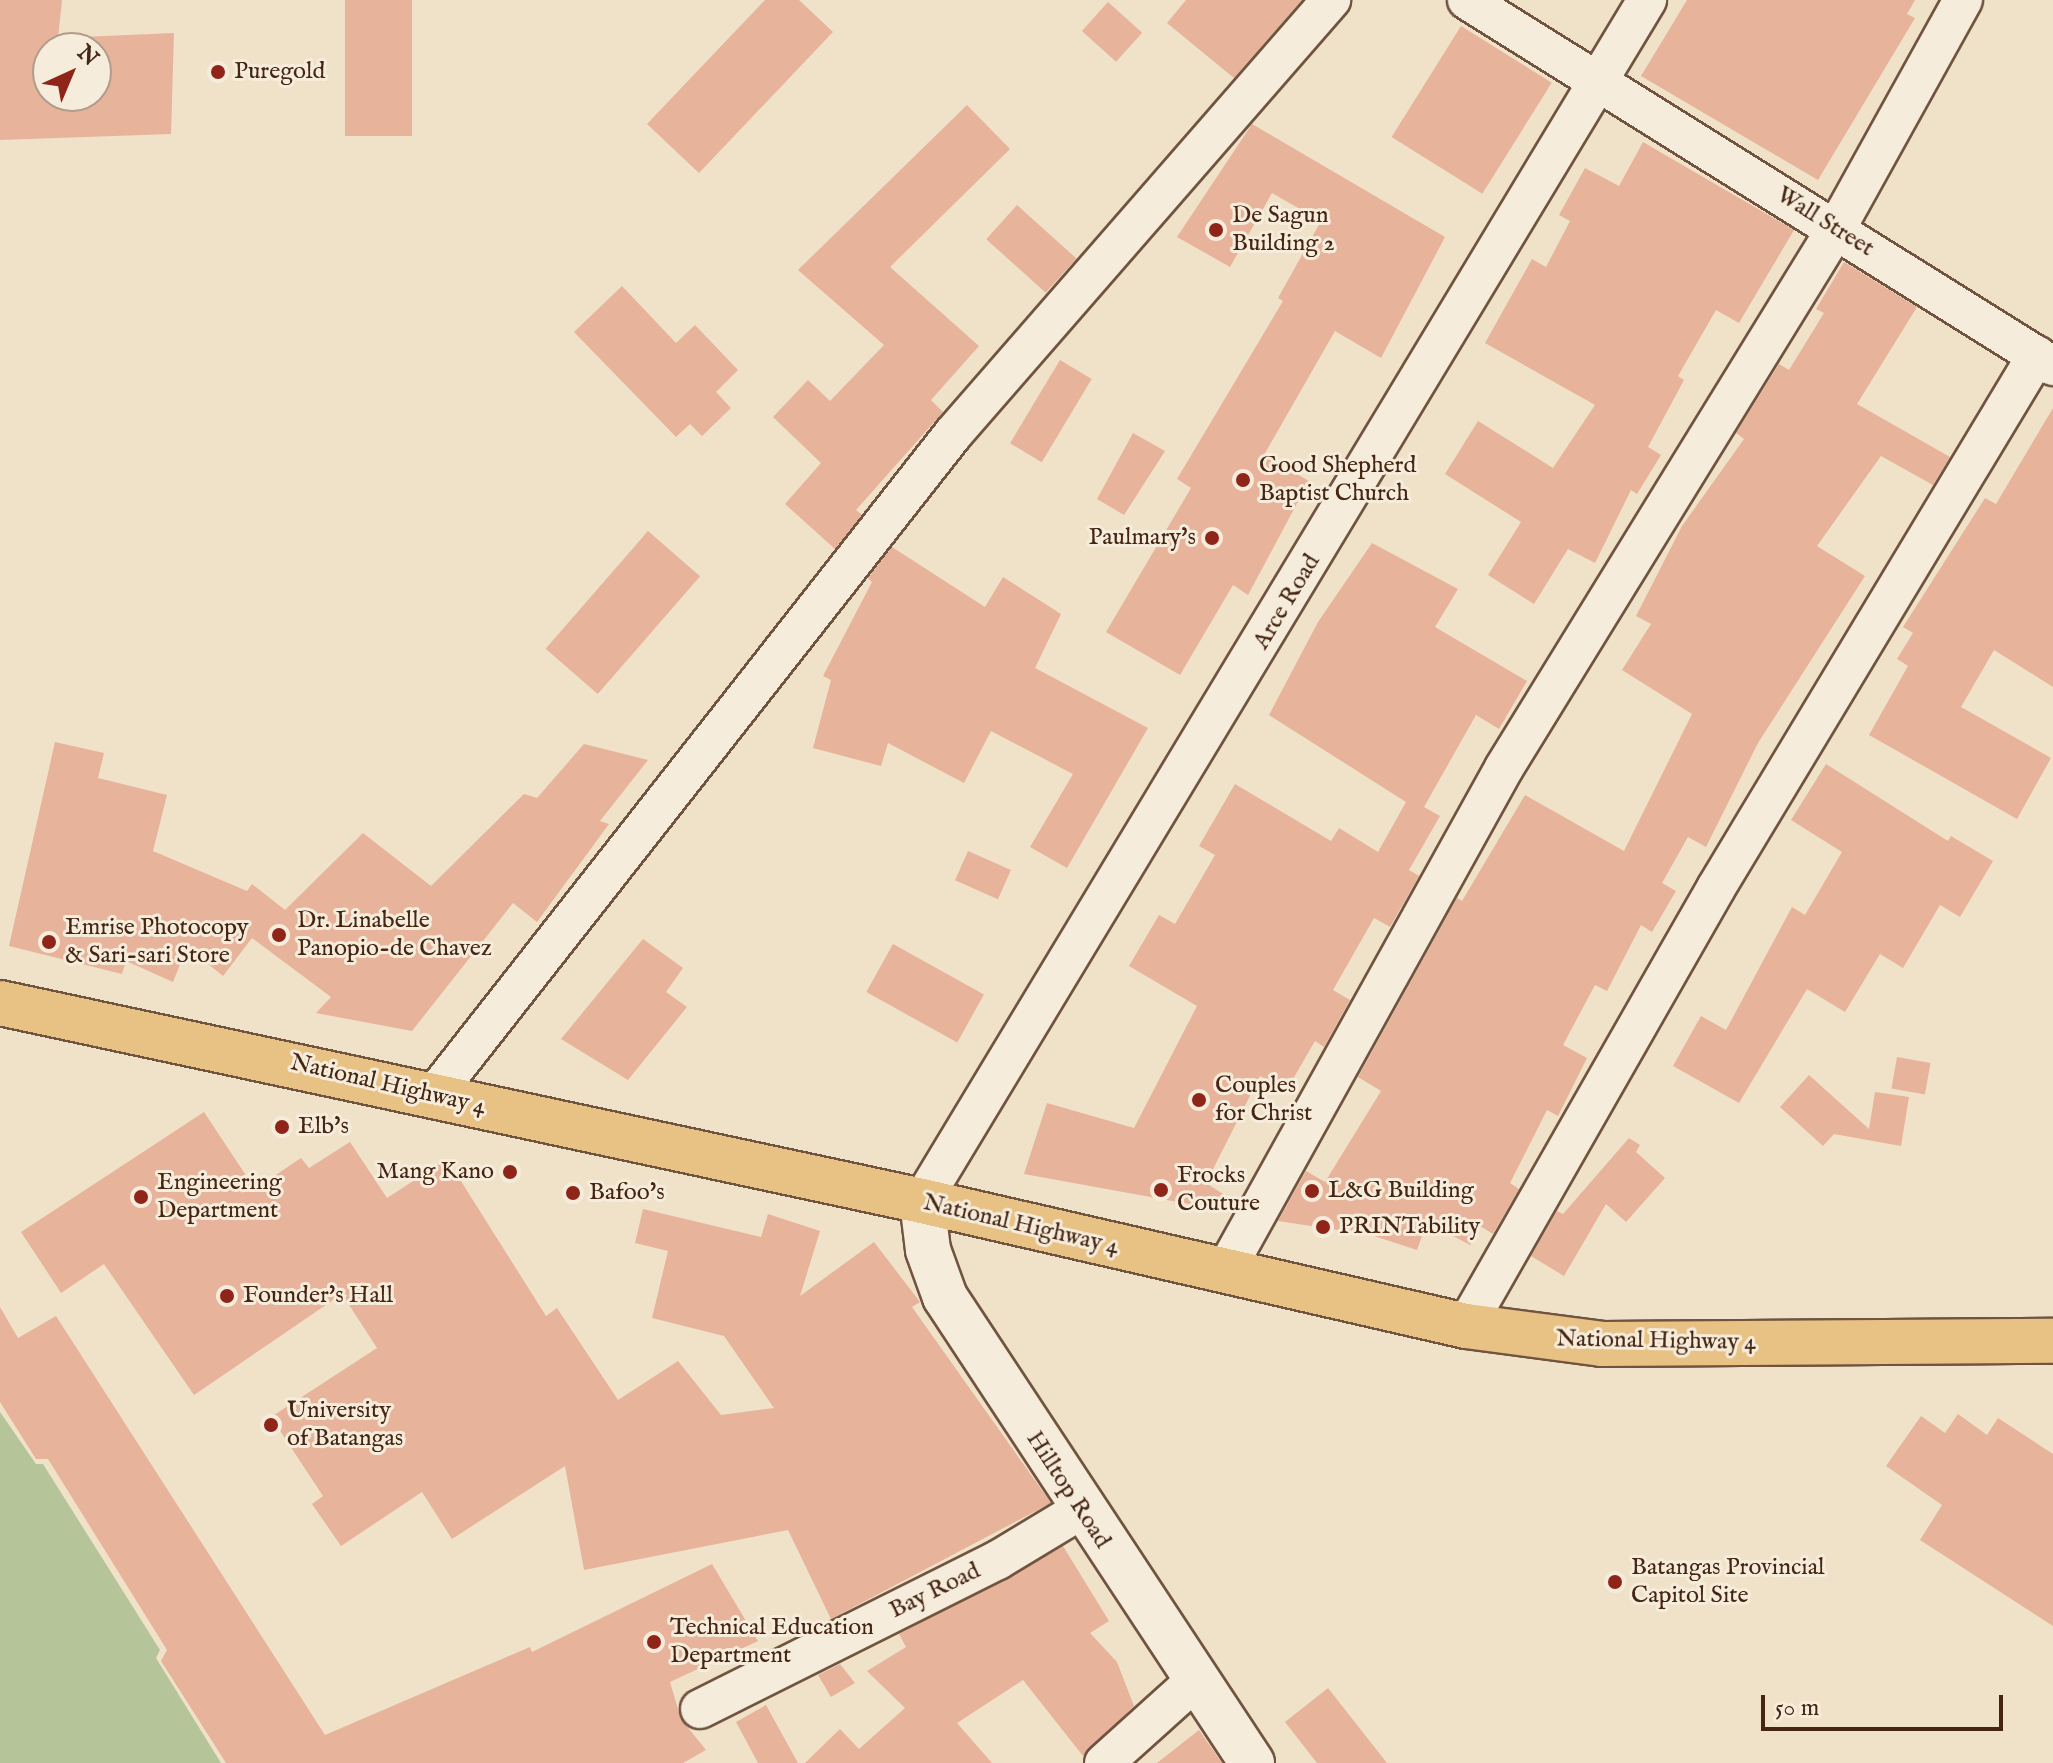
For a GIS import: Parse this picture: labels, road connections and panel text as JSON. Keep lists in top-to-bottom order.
{
  "streets": {
    "main road": ["National Highway 4"],
    "street": [
      "Wall Street",
      "Arce Road",
      "Hilltop Road",
      "Bay Road"
    ]
  },
  "crossings": [
    ["Wall Street", "Arce Road"],
    ["Arce Road", "National Highway 4"],
    ["Arce Road", "Hilltop Road"],
    ["National Highway 4", "Hilltop Road"],
    ["Hilltop Road", "Bay Road"]
  ],
  "places": [
    "Puregold",
    "De Sagun Building 2",
    "Good Shepherd Baptist Church",
    "Paulmary's",
    "Dr. Linabelle Panopio-de Chavez",
    "Emrise Photocopy & Sari-sari Store",
    "Couples for Christ",
    "Elb's",
    "Mang Kano",
    "Frocks Couture",
    "L&G Building",
    "Bafoo's",
    "Engineering Department",
    "PRINTability",
    "Founder's Hall",
    "University of Batangas",
    "Batangas Provincial Capitol Site",
    "Technical Education Department"
  ],
  "scale_bar": "50 m",
  "north": "top right"
}
